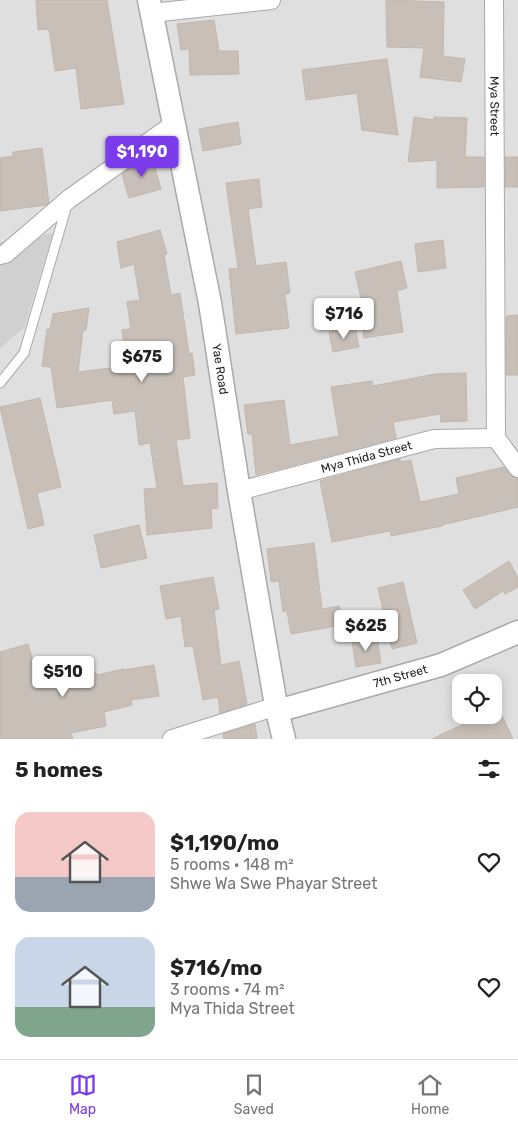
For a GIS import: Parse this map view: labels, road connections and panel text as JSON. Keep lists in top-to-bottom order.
{
  "streets": {
    "street": [
      "Mya Street",
      "Yae Road",
      "Mya Thida Street",
      "7th Street"
    ]
  },
  "crossings": [
    ["Mya Street", "Mya Thida Street"],
    ["Yae Road", "Mya Thida Street"],
    ["Yae Road", "7th Street"]
  ],
  "page": {
    "price": [
      "$1,190",
      "$716",
      "$675",
      "$625",
      "$510"
    ],
    "heading": "5 homes",
    "list": [
      {
        "name": "$1,190/mo",
        "note": "5 rooms · 148 m² · Shwe Wa Swe Phayar Street"
      },
      {
        "name": "$716/mo",
        "note": "3 rooms · 74 m² · Mya Thida Street"
      }
    ],
    "tabs": ["Map", "Saved", "Home"]
  }
}
